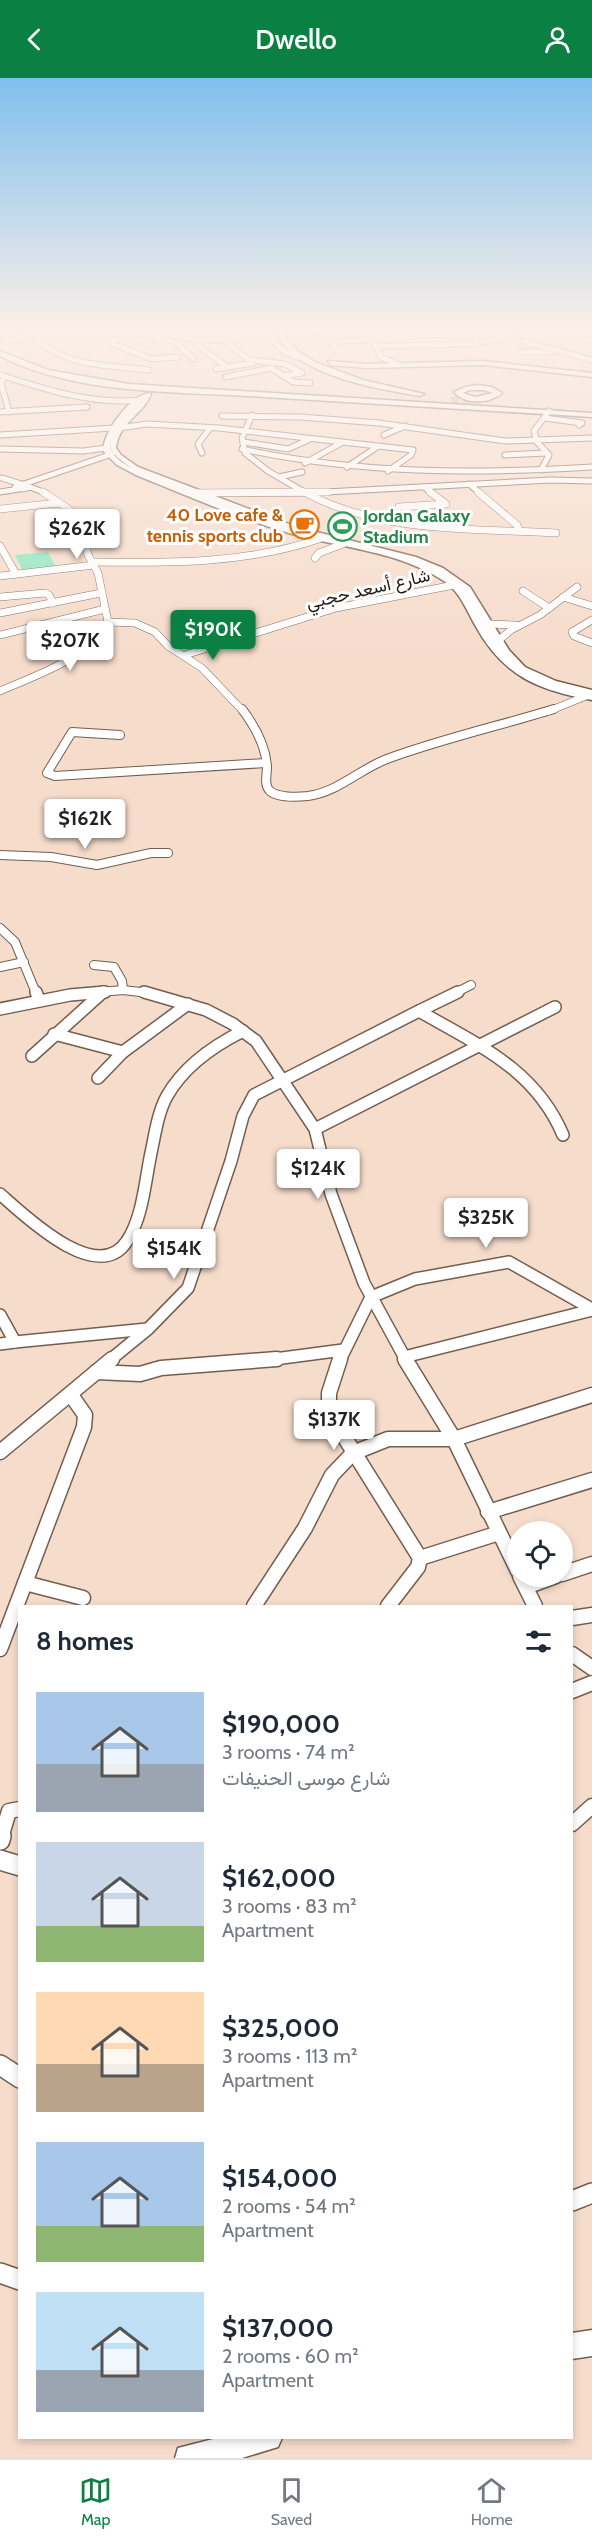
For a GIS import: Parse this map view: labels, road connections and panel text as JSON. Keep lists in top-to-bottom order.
{
  "streets": {
    "street": ["شارع أسعد حجبي"]
  },
  "places": {
    "cafe": ["40 Love cafe & tennis sports club"],
    "sports": ["Jordan Galaxy Stadium"]
  },
  "page": {
    "header": "Dwello",
    "price": [
      "$262K",
      "$190K",
      "$207K",
      "$162K",
      "$124K",
      "$325K",
      "$154K",
      "$137K"
    ],
    "heading": "8 homes",
    "list": [
      {
        "name": "$190,000",
        "note": "3 rooms · 74 m² · شارع موسى الحنيفات"
      },
      {
        "name": "$162,000",
        "note": "3 rooms · 83 m² · Apartment"
      },
      {
        "name": "$325,000",
        "note": "3 rooms · 113 m² · Apartment"
      },
      {
        "name": "$154,000",
        "note": "2 rooms · 54 m² · Apartment"
      },
      {
        "name": "$137,000",
        "note": "2 rooms · 60 m² · Apartment"
      }
    ],
    "tabs": ["Map", "Saved", "Home"]
  }
}
